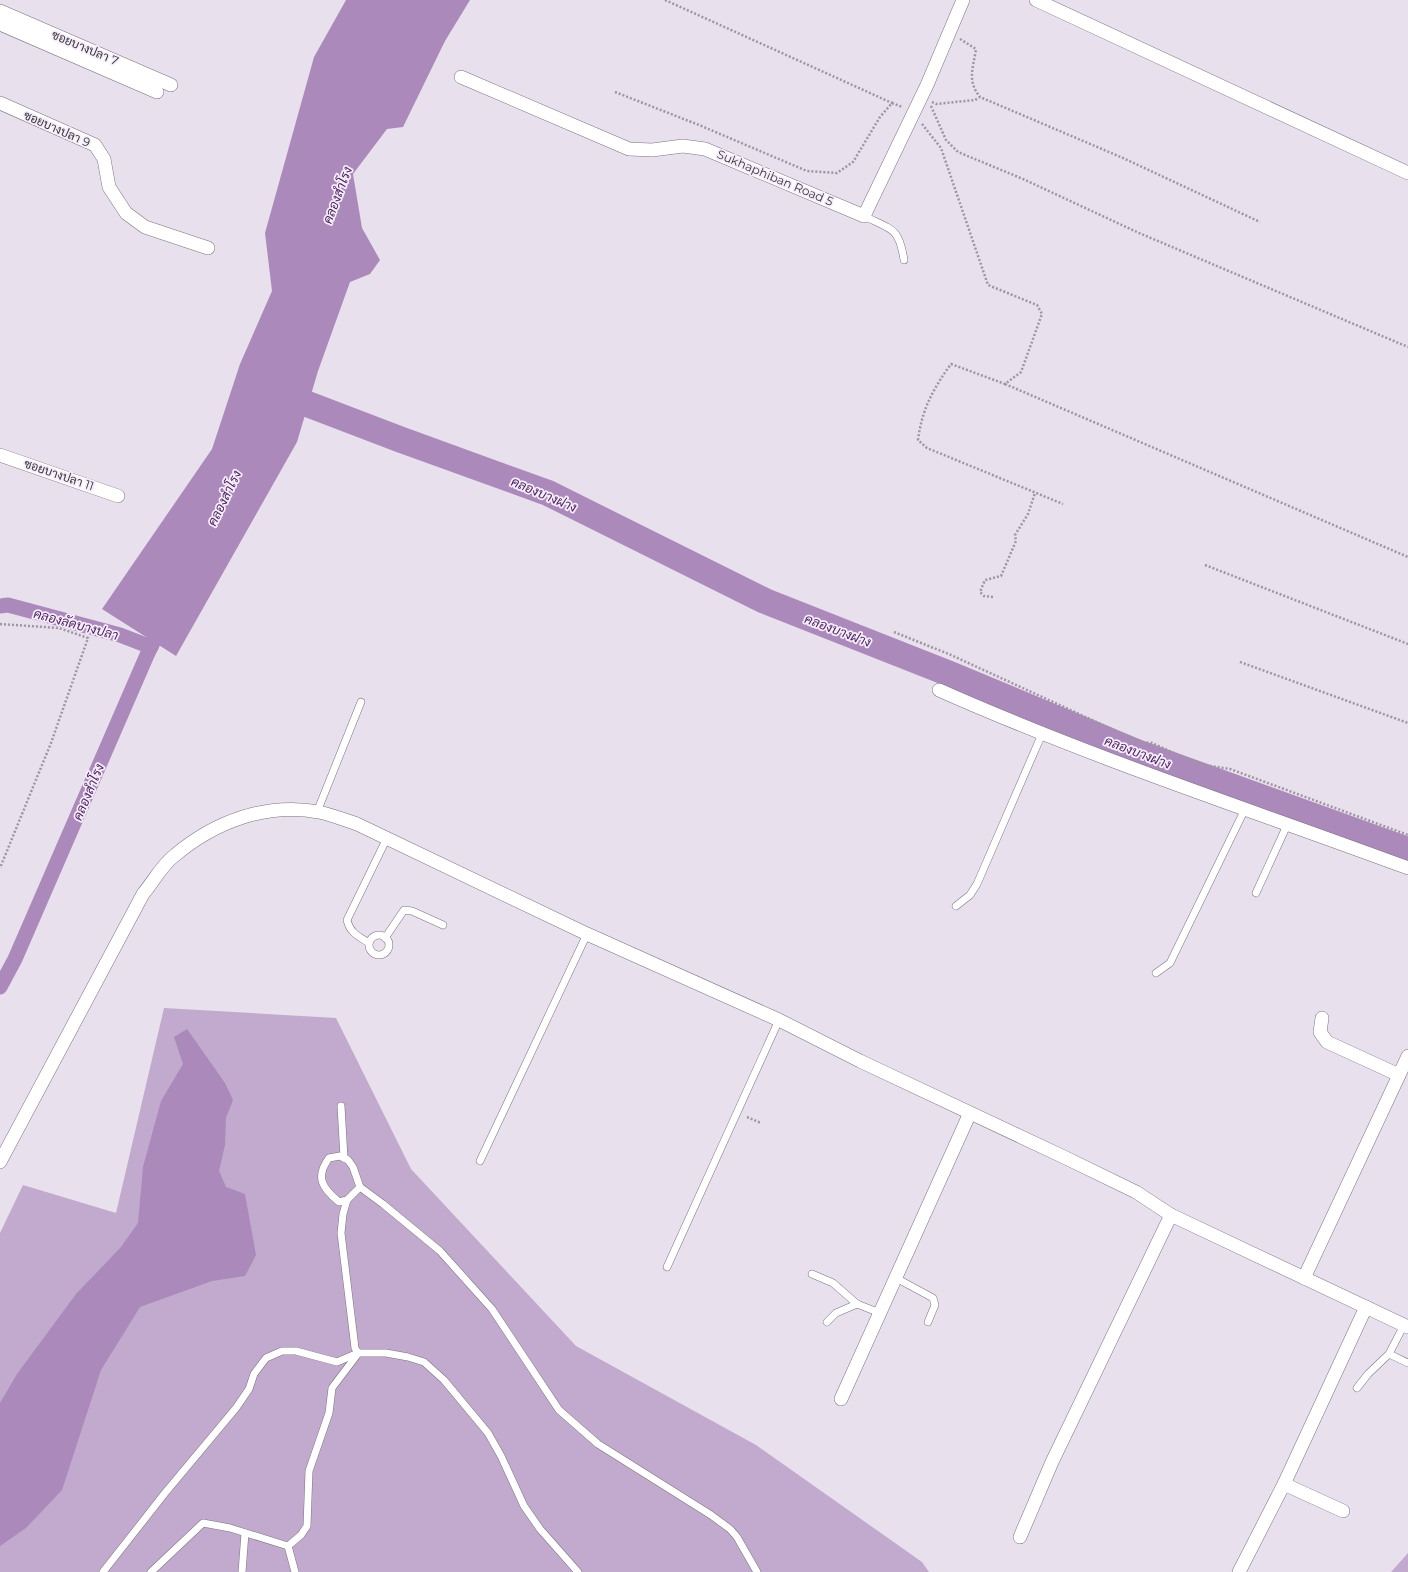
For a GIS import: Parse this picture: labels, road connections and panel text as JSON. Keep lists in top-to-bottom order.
{
  "streets": {
    "street": [
      "ซอยบางปลา 7",
      "ซอยบางปลา 9",
      "Sukhaphiban Road 5",
      "ซอยบางปลา 11"
    ]
  },
  "water": ["คลองสำโรง", "คลองบางฝาง", "คลองลัดบางปลา"]
}
